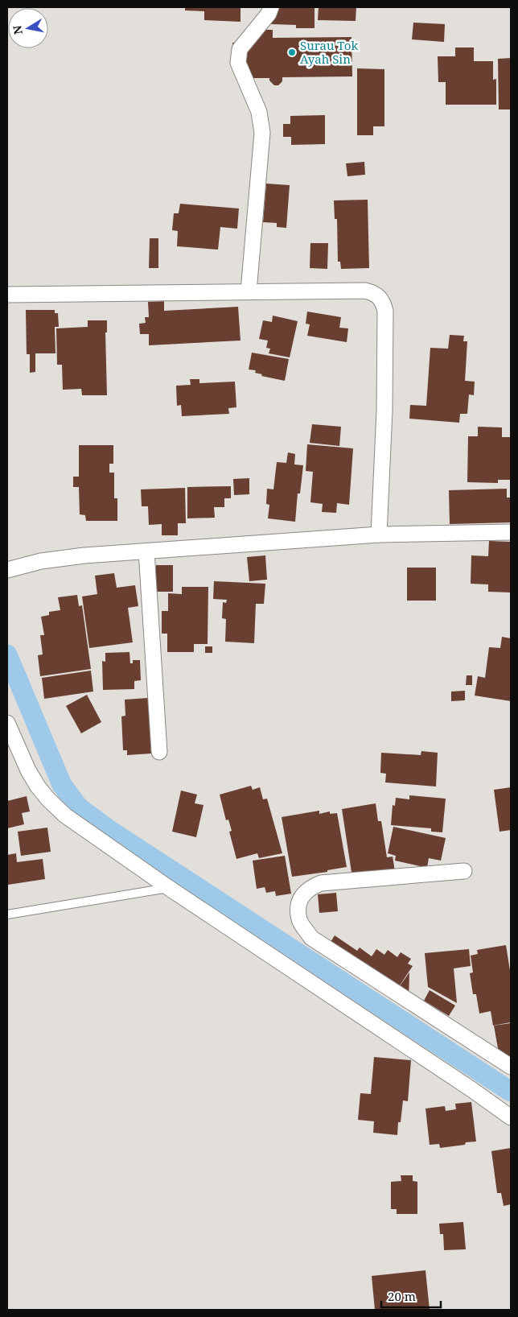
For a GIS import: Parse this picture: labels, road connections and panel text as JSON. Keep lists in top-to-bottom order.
{
  "places": ["Surau Tok Ayah Sin"],
  "scale_bar": "20 m",
  "north": "left"
}
